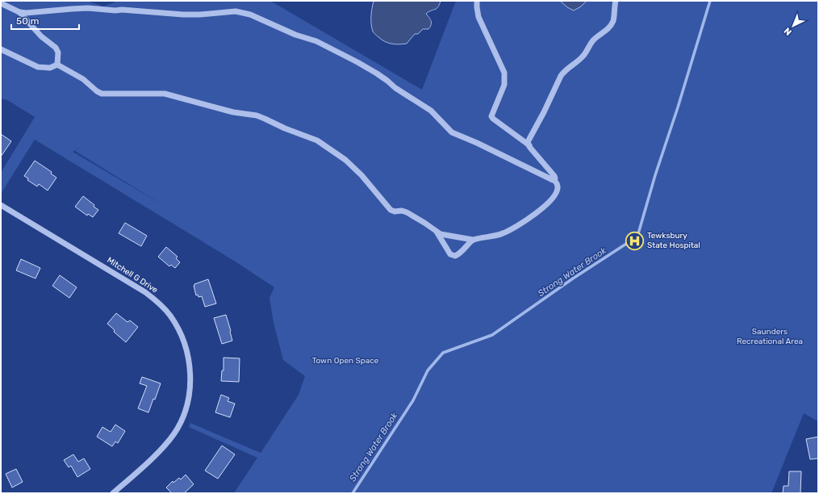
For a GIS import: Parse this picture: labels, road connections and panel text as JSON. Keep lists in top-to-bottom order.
{
  "streets": {
    "street": ["Mitchell G Drive"]
  },
  "water": ["Strong Water Brook"],
  "parks": ["Saunders Recreational Area", "Town Open Space"],
  "places": {
    "hospital": ["Tewksbury State Hospital"]
  },
  "scale_bar": "50 m",
  "north": "bottom left"
}
